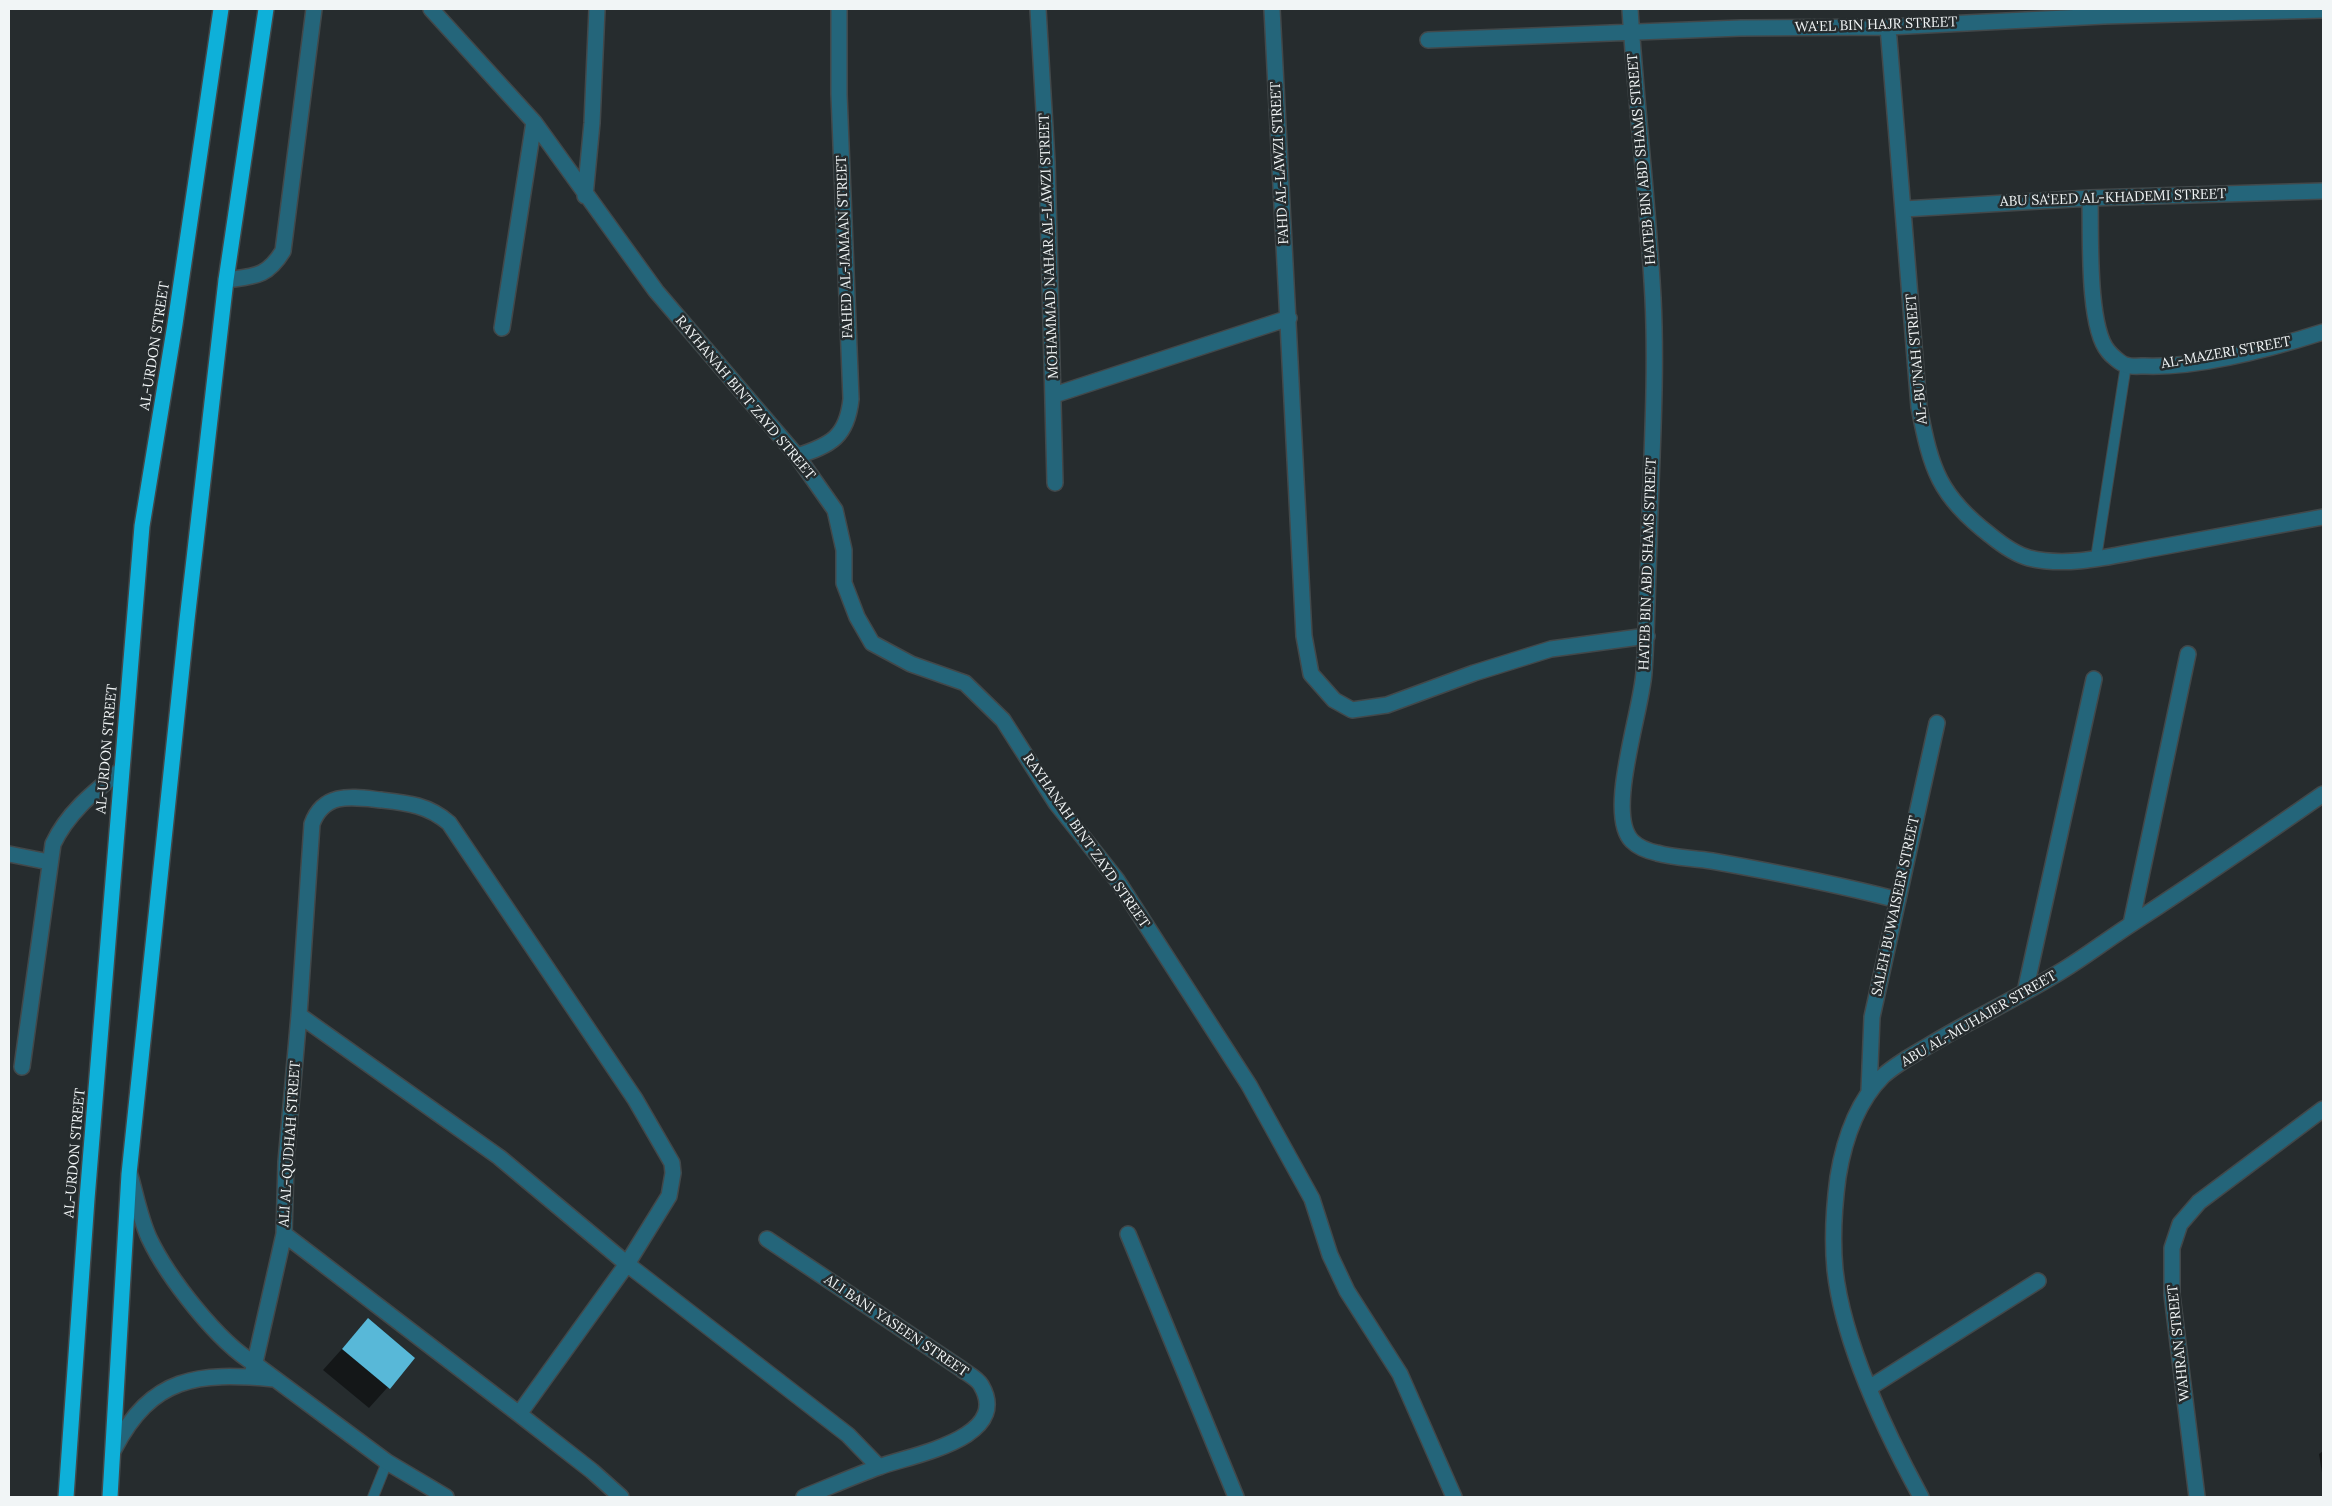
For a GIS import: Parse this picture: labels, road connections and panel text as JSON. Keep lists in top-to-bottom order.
{
  "streets": {
    "highway": ["AL-URDON STREET"],
    "street": [
      "WA'EL BIN HAJR STREET",
      "HATEB BIN ABD SHAMS STREET",
      "FAHD AL-LAWZI STREET",
      "ABU SA‘EED AL-KHADEMI STREET",
      "MOHAMMAD NAHAR AL-LAWZI STREET",
      "FAHED AL-JAMAAN STREET",
      "AL-MAZERI STREET",
      "AL-BU'NAH STREET",
      "RAYHANAH BINT ZAYD STREET",
      "SALEH BUWAISEER STREET",
      "ABU AL-MUHAJER STREET",
      "ALI AL-QUDHAH STREET",
      "ALI BANI YASEEN STREET",
      "WAHRAN STREET"
    ]
  },
  "crossings": [
    ["WA'EL BIN HAJR STREET", "HATEB BIN ABD SHAMS STREET"],
    ["WA'EL BIN HAJR STREET", "AL-BU'NAH STREET"],
    ["HATEB BIN ABD SHAMS STREET", "FAHD AL-LAWZI STREET"],
    ["HATEB BIN ABD SHAMS STREET", "SALEH BUWAISEER STREET"],
    ["ABU SA‘EED AL-KHADEMI STREET", "AL-BU'NAH STREET"],
    ["FAHED AL-JAMAAN STREET", "RAYHANAH BINT ZAYD STREET"],
    ["SALEH BUWAISEER STREET", "ABU AL-MUHAJER STREET"]
  ]
}
